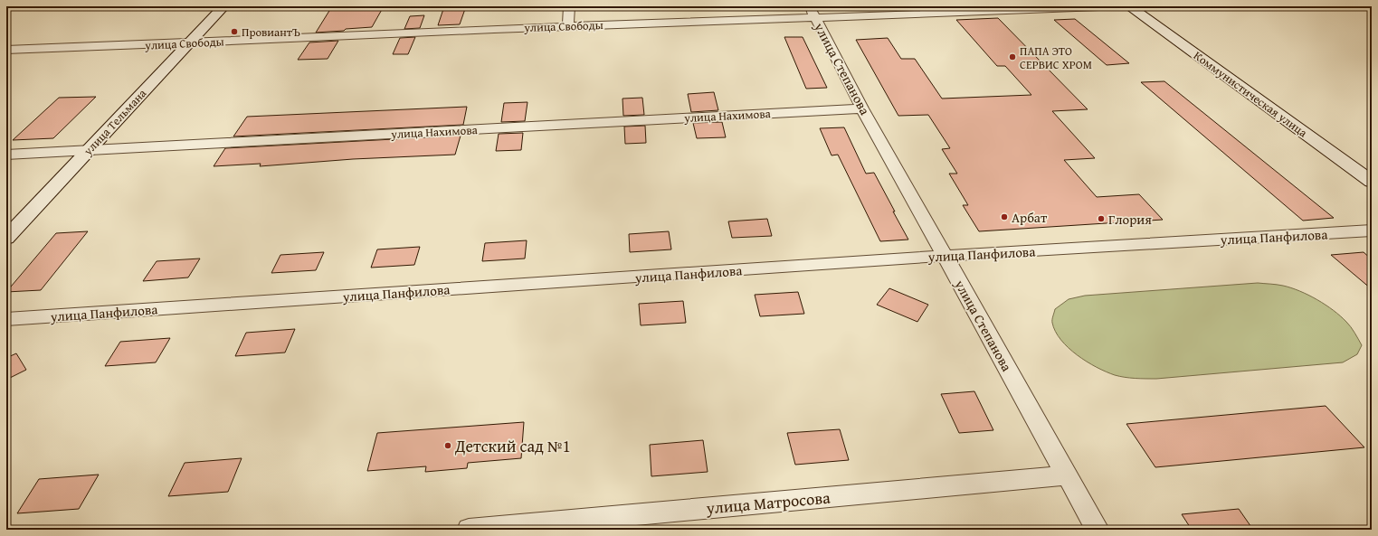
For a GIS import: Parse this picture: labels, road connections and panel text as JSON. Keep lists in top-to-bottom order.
{
  "streets": {
    "main road": ["Коммунистическая улица", "улица Тельмана"],
    "street": [
      "улица Свободы",
      "улица Степанова",
      "улица Нахимова",
      "улица Панфилова",
      "улица Матросова"
    ]
  },
  "crossings": [
    ["улица Свободы", "улица Степанова"],
    ["улица Свободы", "улица Тельмана"],
    ["улица Степанова", "улица Нахимова"],
    ["улица Степанова", "улица Панфилова"],
    ["улица Степанова", "улица Матросова"],
    ["улица Нахимова", "улица Тельмана"]
  ],
  "places": [
    "ПровиантЪ",
    "ПАПА ЭТО СЕРВИС ХРОМ",
    "Арбат",
    "Глория",
    "Детский сад №1"
  ]
}
